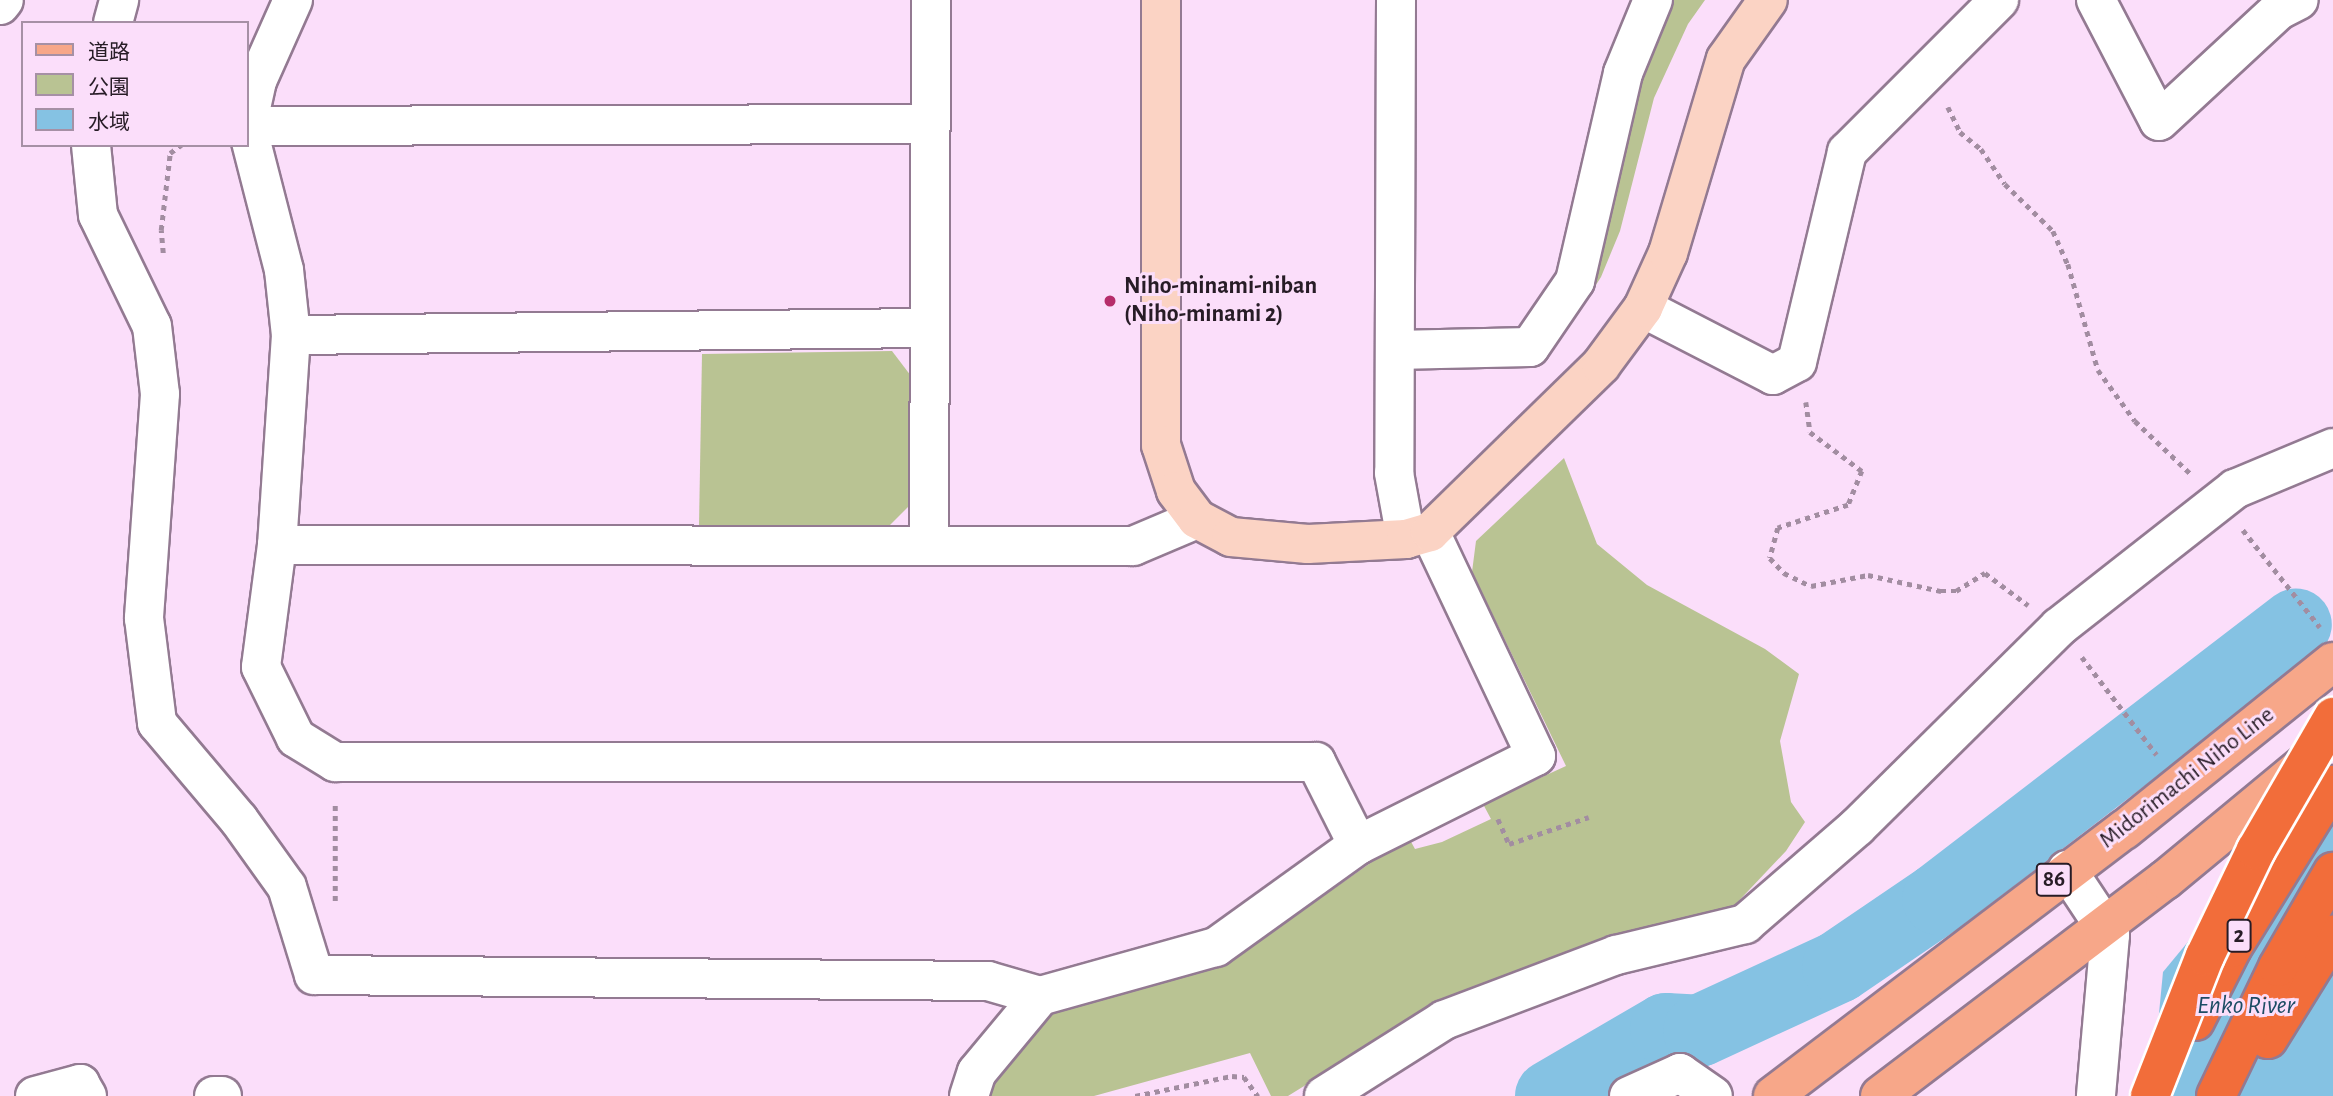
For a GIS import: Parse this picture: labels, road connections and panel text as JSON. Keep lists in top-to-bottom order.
{
  "streets": {
    "highway": ["2"],
    "main road": ["Midorimachi Niho Line", "86"]
  },
  "water": ["Enko River"],
  "places": ["Niho-minami-niban (Niho-minami 2)"],
  "legend": ["道路", "公園", "水域"]
}
